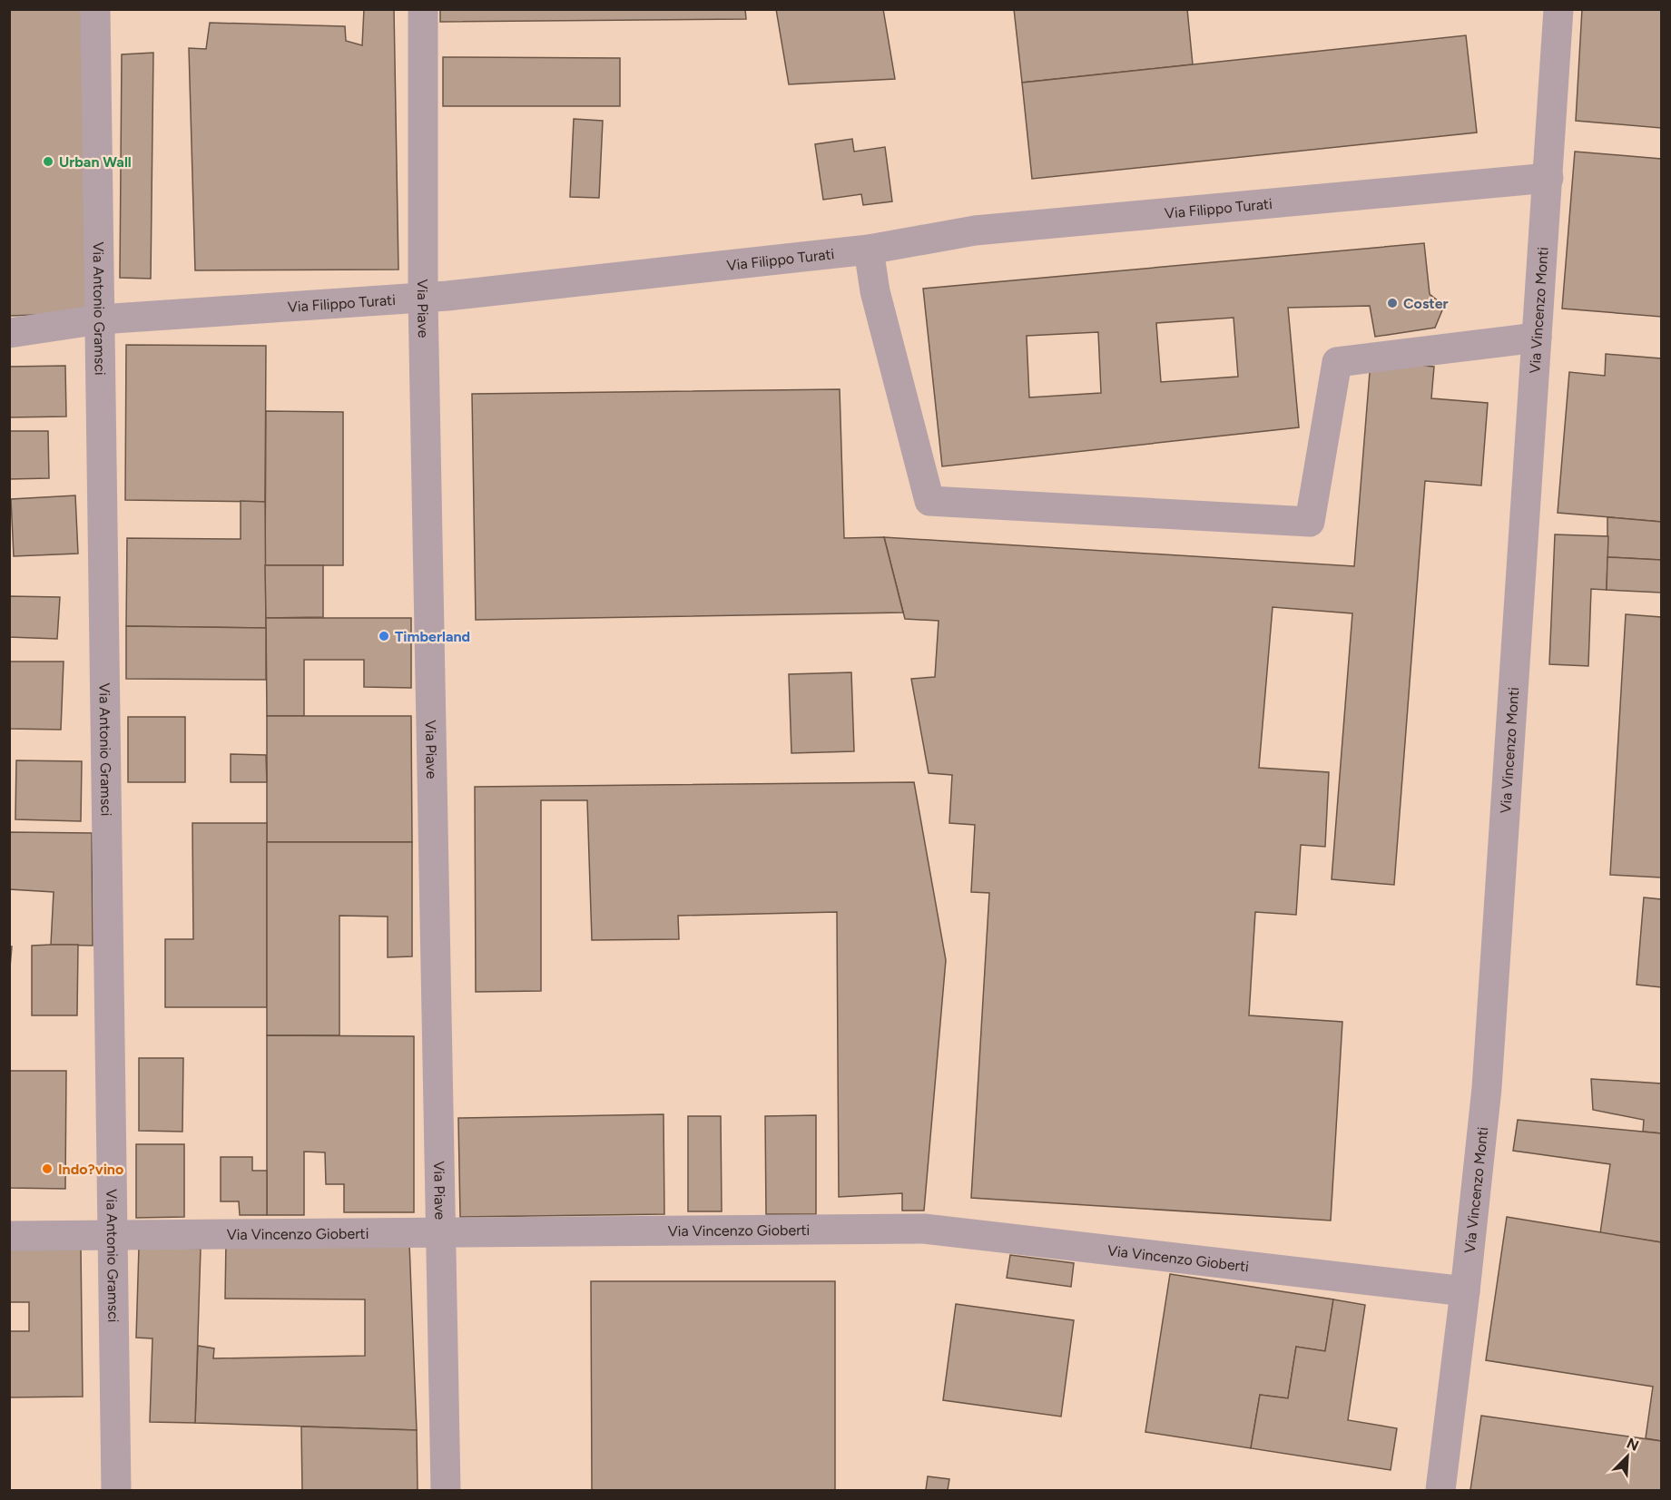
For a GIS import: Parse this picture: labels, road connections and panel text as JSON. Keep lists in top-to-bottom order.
{
  "streets": {
    "street": [
      "Via Filippo Turati",
      "Via Antonio Gramsci",
      "Via Piave",
      "Via Vincenzo Monti",
      "Via Vincenzo Gioberti"
    ]
  },
  "crossings": [
    ["Via Filippo Turati", "Via Antonio Gramsci"],
    ["Via Filippo Turati", "Via Piave"],
    ["Via Filippo Turati", "Via Vincenzo Monti"],
    ["Via Antonio Gramsci", "Via Vincenzo Gioberti"],
    ["Via Piave", "Via Vincenzo Gioberti"],
    ["Via Vincenzo Monti", "Via Vincenzo Gioberti"]
  ],
  "places": [
    "Urban Wall",
    "Coster",
    "Timberland",
    "Indo?vino"
  ],
  "north": "top right"
}
